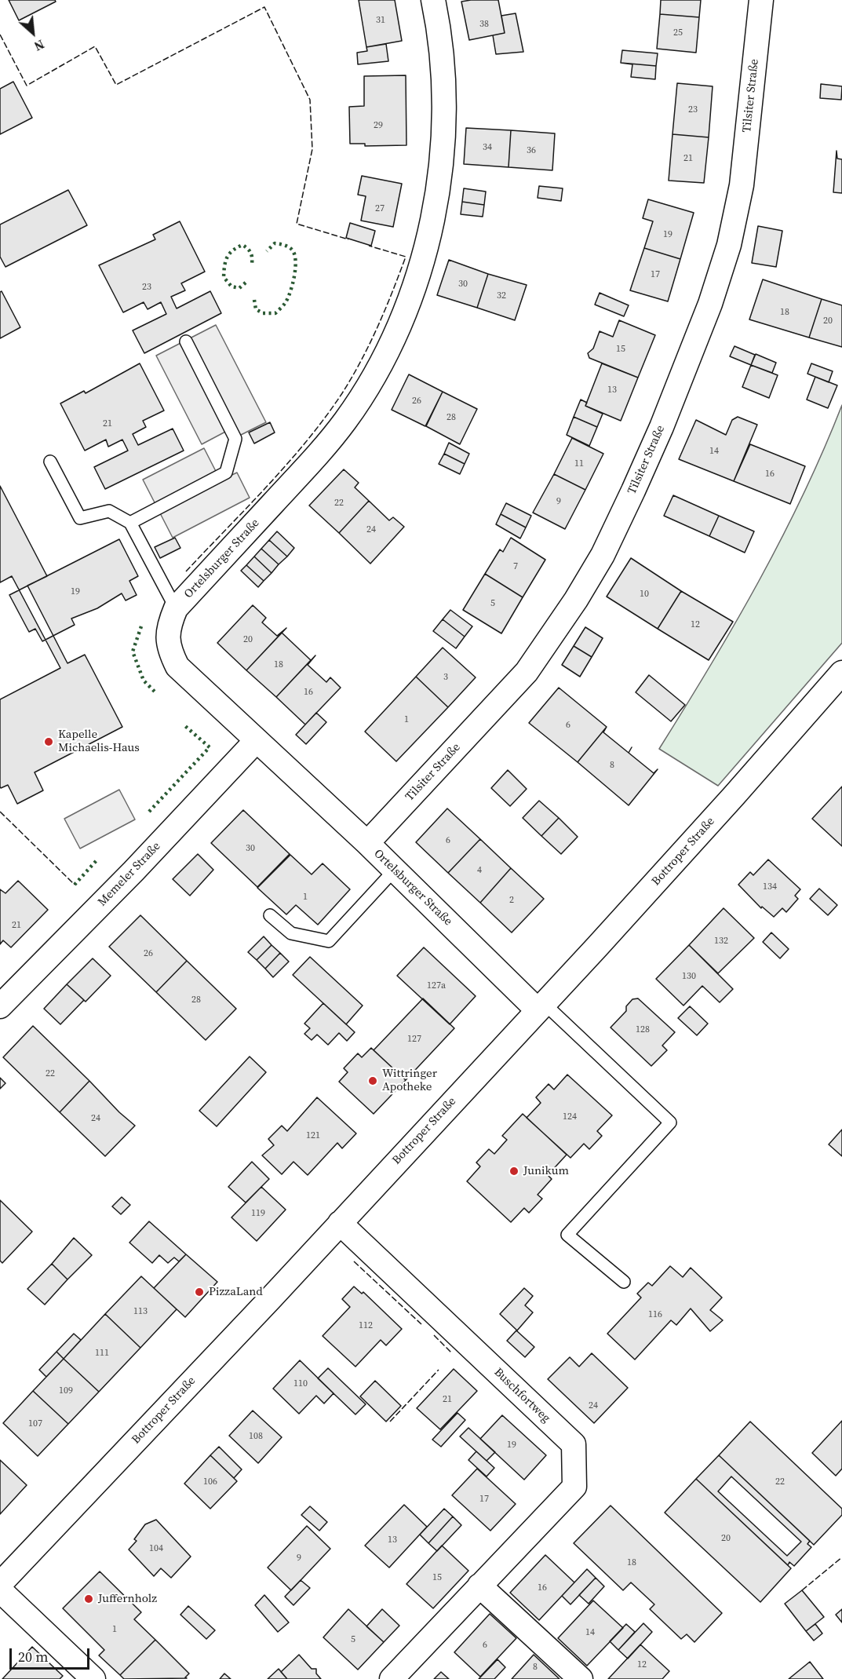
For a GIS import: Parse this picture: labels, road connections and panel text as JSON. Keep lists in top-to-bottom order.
{
  "streets": {
    "street": [
      "Tilsiter Straße",
      "Ortelsburger Straße",
      "Bottroper Straße",
      "Memeler Straße",
      "Buschfortweg"
    ]
  },
  "crossings": [
    ["Tilsiter Straße", "Ortelsburger Straße"],
    ["Ortelsburger Straße", "Bottroper Straße"],
    ["Ortelsburger Straße", "Memeler Straße"],
    ["Bottroper Straße", "Buschfortweg"]
  ],
  "places": [
    "Kapelle Michaelis-Haus",
    "Wittringer Apotheke",
    "Junikum",
    "PizzaLand",
    "Juffernholz"
  ],
  "house_numbers": [
    "31",
    "38",
    "25",
    "23",
    "29",
    "34",
    "36",
    "21",
    "27",
    "19",
    "17",
    "30",
    "23",
    "32",
    "18",
    "20",
    "15",
    "13",
    "26",
    "28",
    "21",
    "14",
    "11",
    "16",
    "9",
    "22",
    "24",
    "7",
    "19",
    "10",
    "5",
    "12",
    "20",
    "18",
    "3",
    "16",
    "1",
    "6",
    "8",
    "6",
    "30",
    "4",
    "134",
    "1",
    "2",
    "21",
    "132",
    "26",
    "130",
    "127a",
    "28",
    "128",
    "127",
    "22",
    "124",
    "24",
    "121",
    "119",
    "113",
    "116",
    "112",
    "111",
    "110",
    "109",
    "21",
    "24",
    "107",
    "108",
    "19",
    "106",
    "22",
    "17",
    "20",
    "13",
    "104",
    "9",
    "18",
    "15",
    "16",
    "1",
    "14",
    "5",
    "6",
    "12",
    "8"
  ],
  "scale_bar": "20 m",
  "north": "bottom right"
}
